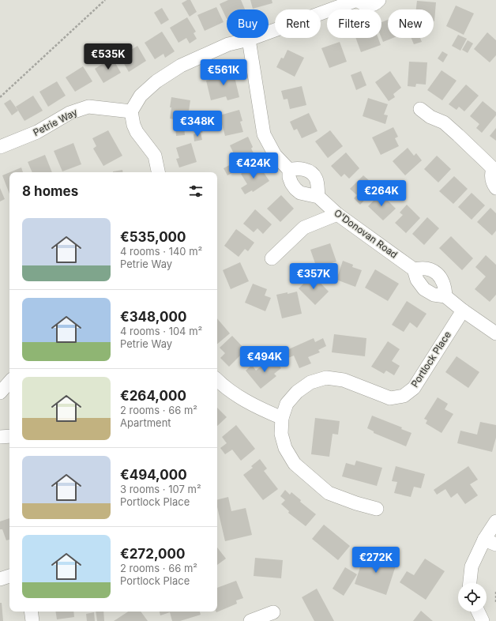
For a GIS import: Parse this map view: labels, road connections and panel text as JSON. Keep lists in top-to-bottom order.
{
  "streets": {
    "street": ["Petrie Way", "O'Donovan Road", "Portlock Place"]
  },
  "page": {
    "chip": [
      "Buy",
      "Rent",
      "Filters",
      "New"
    ],
    "price": [
      "€535K",
      "€561K",
      "€348K",
      "€424K",
      "€264K",
      "€357K",
      "€494K",
      "€272K"
    ],
    "heading": "8 homes",
    "list": [
      {
        "name": "€535,000",
        "note": "4 rooms · 140 m² · Petrie Way"
      },
      {
        "name": "€348,000",
        "note": "4 rooms · 104 m² · Petrie Way"
      },
      {
        "name": "€264,000",
        "note": "2 rooms · 66 m² · Apartment"
      },
      {
        "name": "€494,000",
        "note": "3 rooms · 107 m² · Portlock Place"
      },
      {
        "name": "€272,000",
        "note": "2 rooms · 66 m² · Portlock Place"
      }
    ]
  }
}
